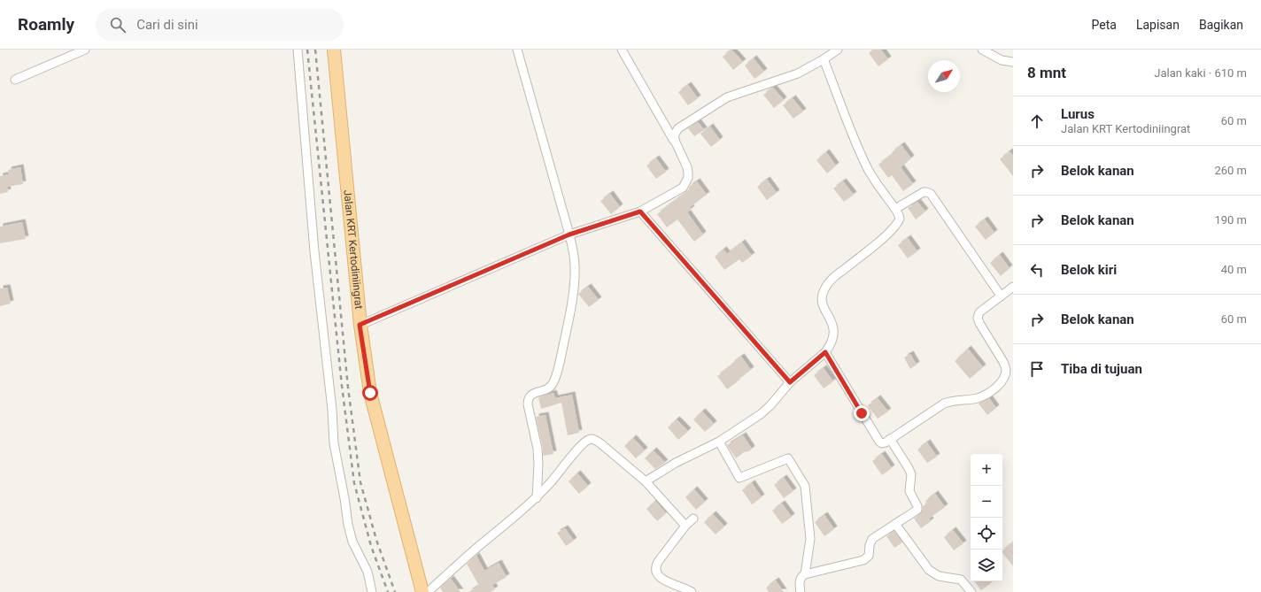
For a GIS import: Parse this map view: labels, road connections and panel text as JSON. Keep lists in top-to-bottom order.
{
  "streets": {
    "main road": ["Jalan KRT Kertodiniingrat"]
  },
  "north": "top right",
  "page": {
    "header": "Roamly",
    "search": "Cari di sini",
    "nav": ["Peta", "Lapisan", "Bagikan"],
    "heading": ["8 mnt", "Jalan kaki · 610 m"],
    "list": [
      ["Lurus", "Jalan KRT Kertodiniingrat", "60 m"],
      ["Belok kanan", "260 m"],
      ["Belok kanan", "190 m"],
      ["Belok kiri", "40 m"],
      ["Belok kanan", "60 m"],
      "Tiba di tujuan"
    ],
    "map_buttons": ["+", "−"]
  }
}
